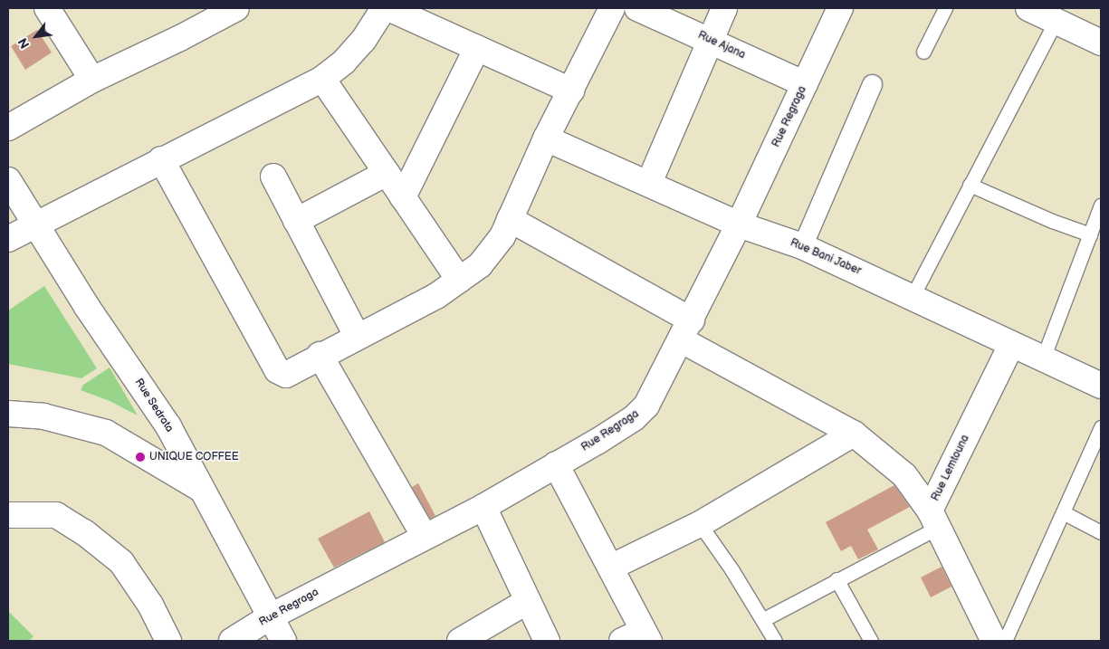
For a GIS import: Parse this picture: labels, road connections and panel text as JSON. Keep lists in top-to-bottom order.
{
  "streets": {
    "street": [
      "Rue Ajana",
      "Rue Regraga",
      "Rue Bani Jaber",
      "Rue Sedrata",
      "Rue Lemtouna"
    ]
  },
  "crossings": [
    ["Rue Ajana", "Rue Regraga"],
    ["Rue Regraga", "Rue Bani Jaber"],
    ["Rue Regraga", "Rue Sedrata"],
    ["Rue Bani Jaber", "Rue Lemtouna"]
  ],
  "places": ["UNIQUE COFFEE"],
  "north": "bottom left"
}
